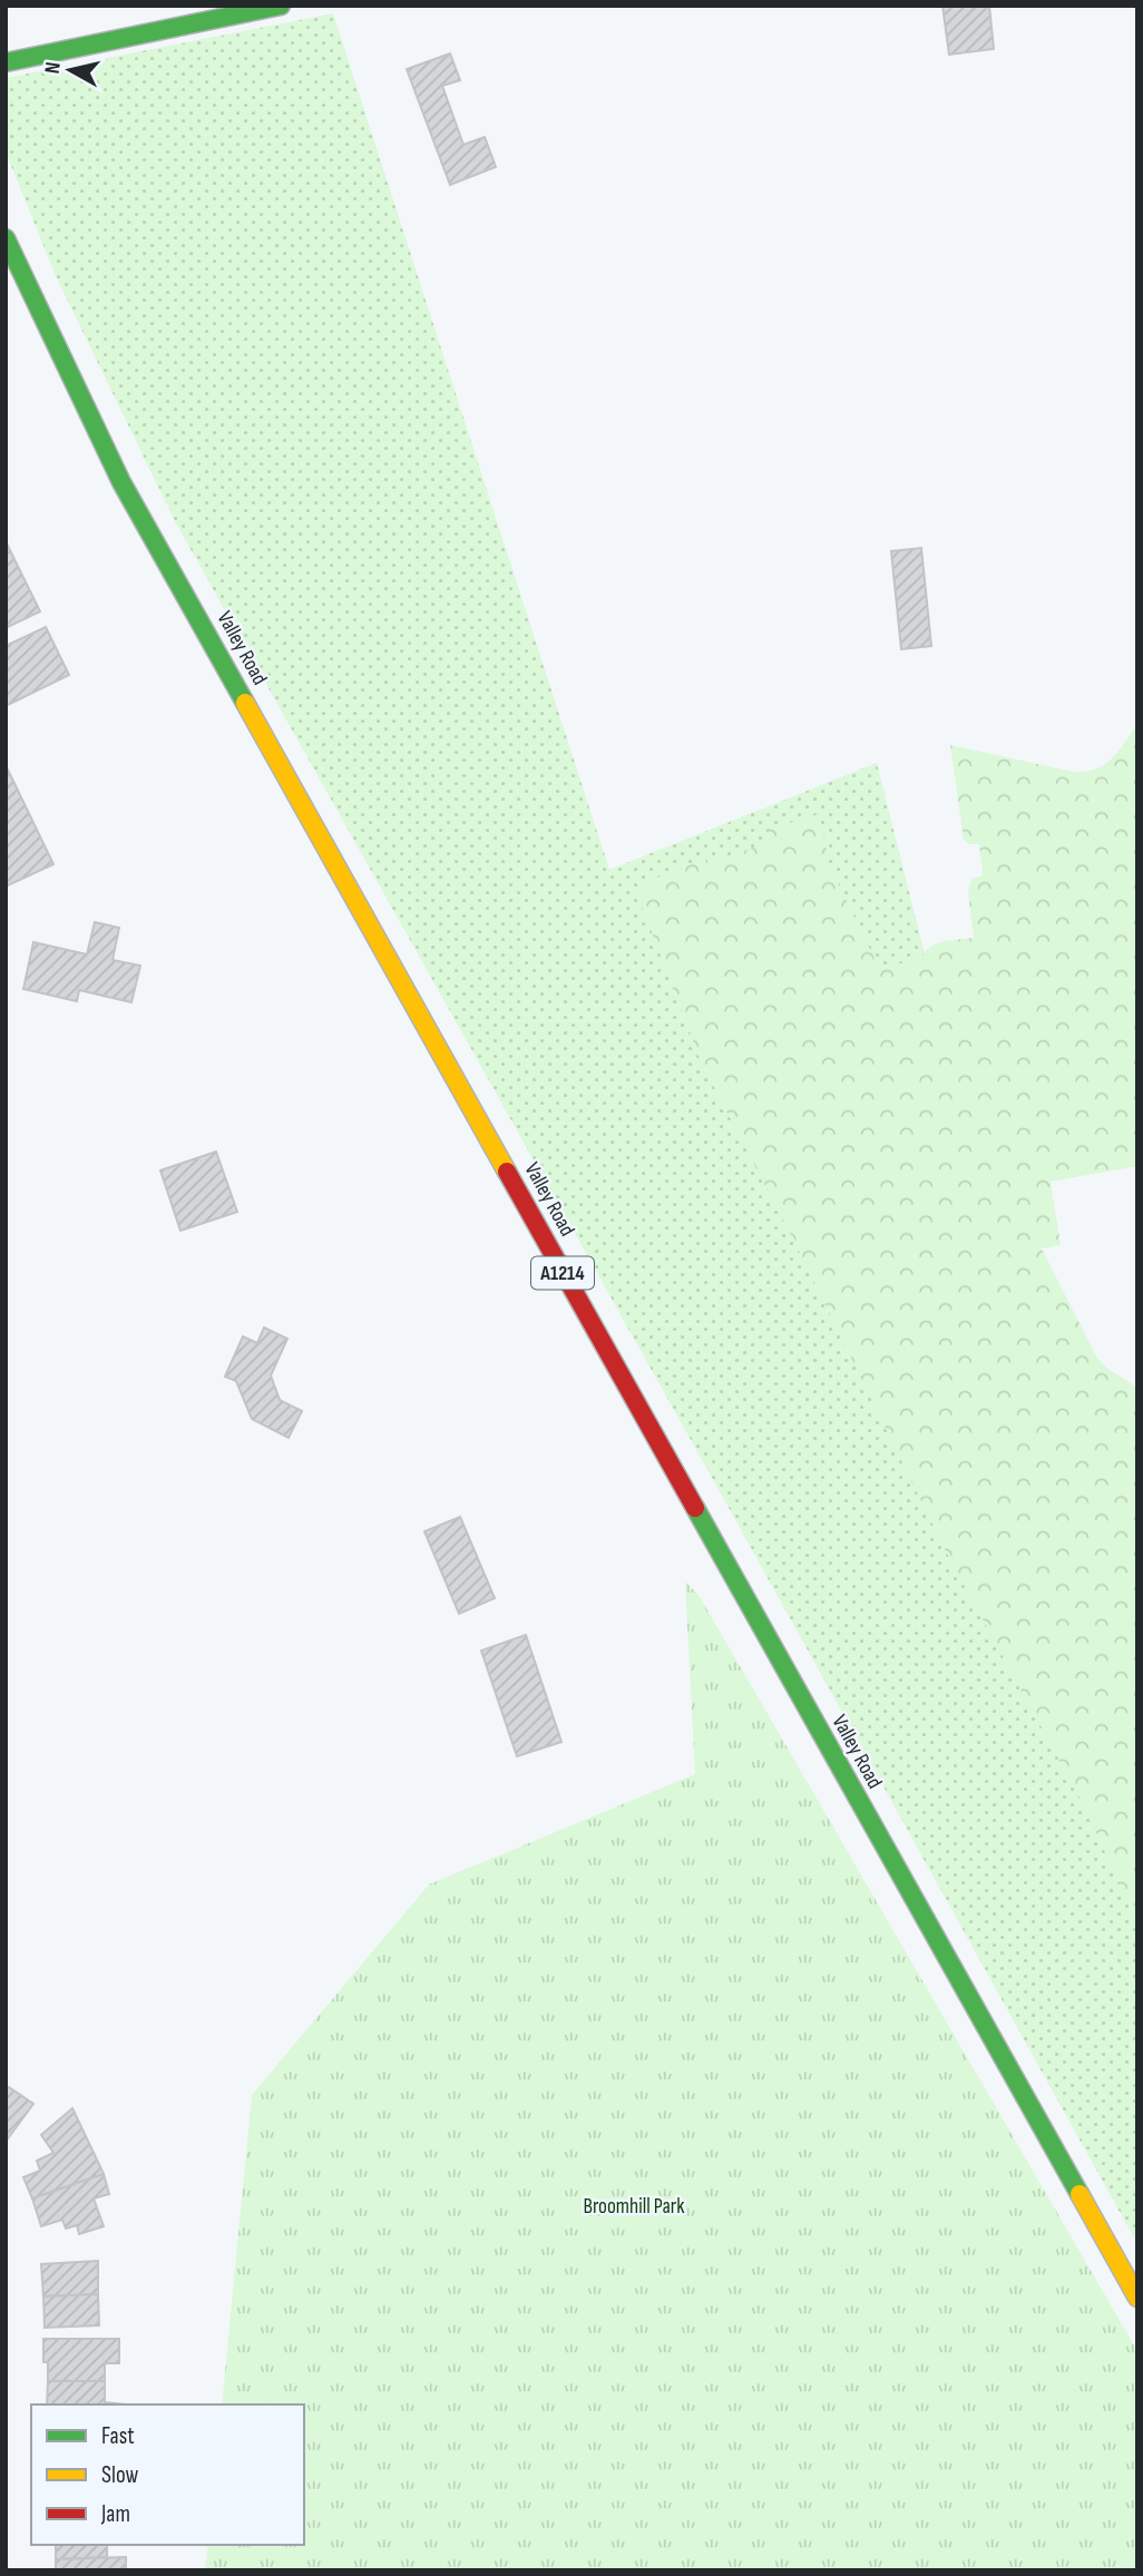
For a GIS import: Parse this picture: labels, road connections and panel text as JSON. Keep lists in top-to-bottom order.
{
  "streets": {
    "main road": ["Valley Road", "A1214"]
  },
  "parks": ["Broomhill Park"],
  "legend": ["Fast", "Slow", "Jam"],
  "north": "left"
}
